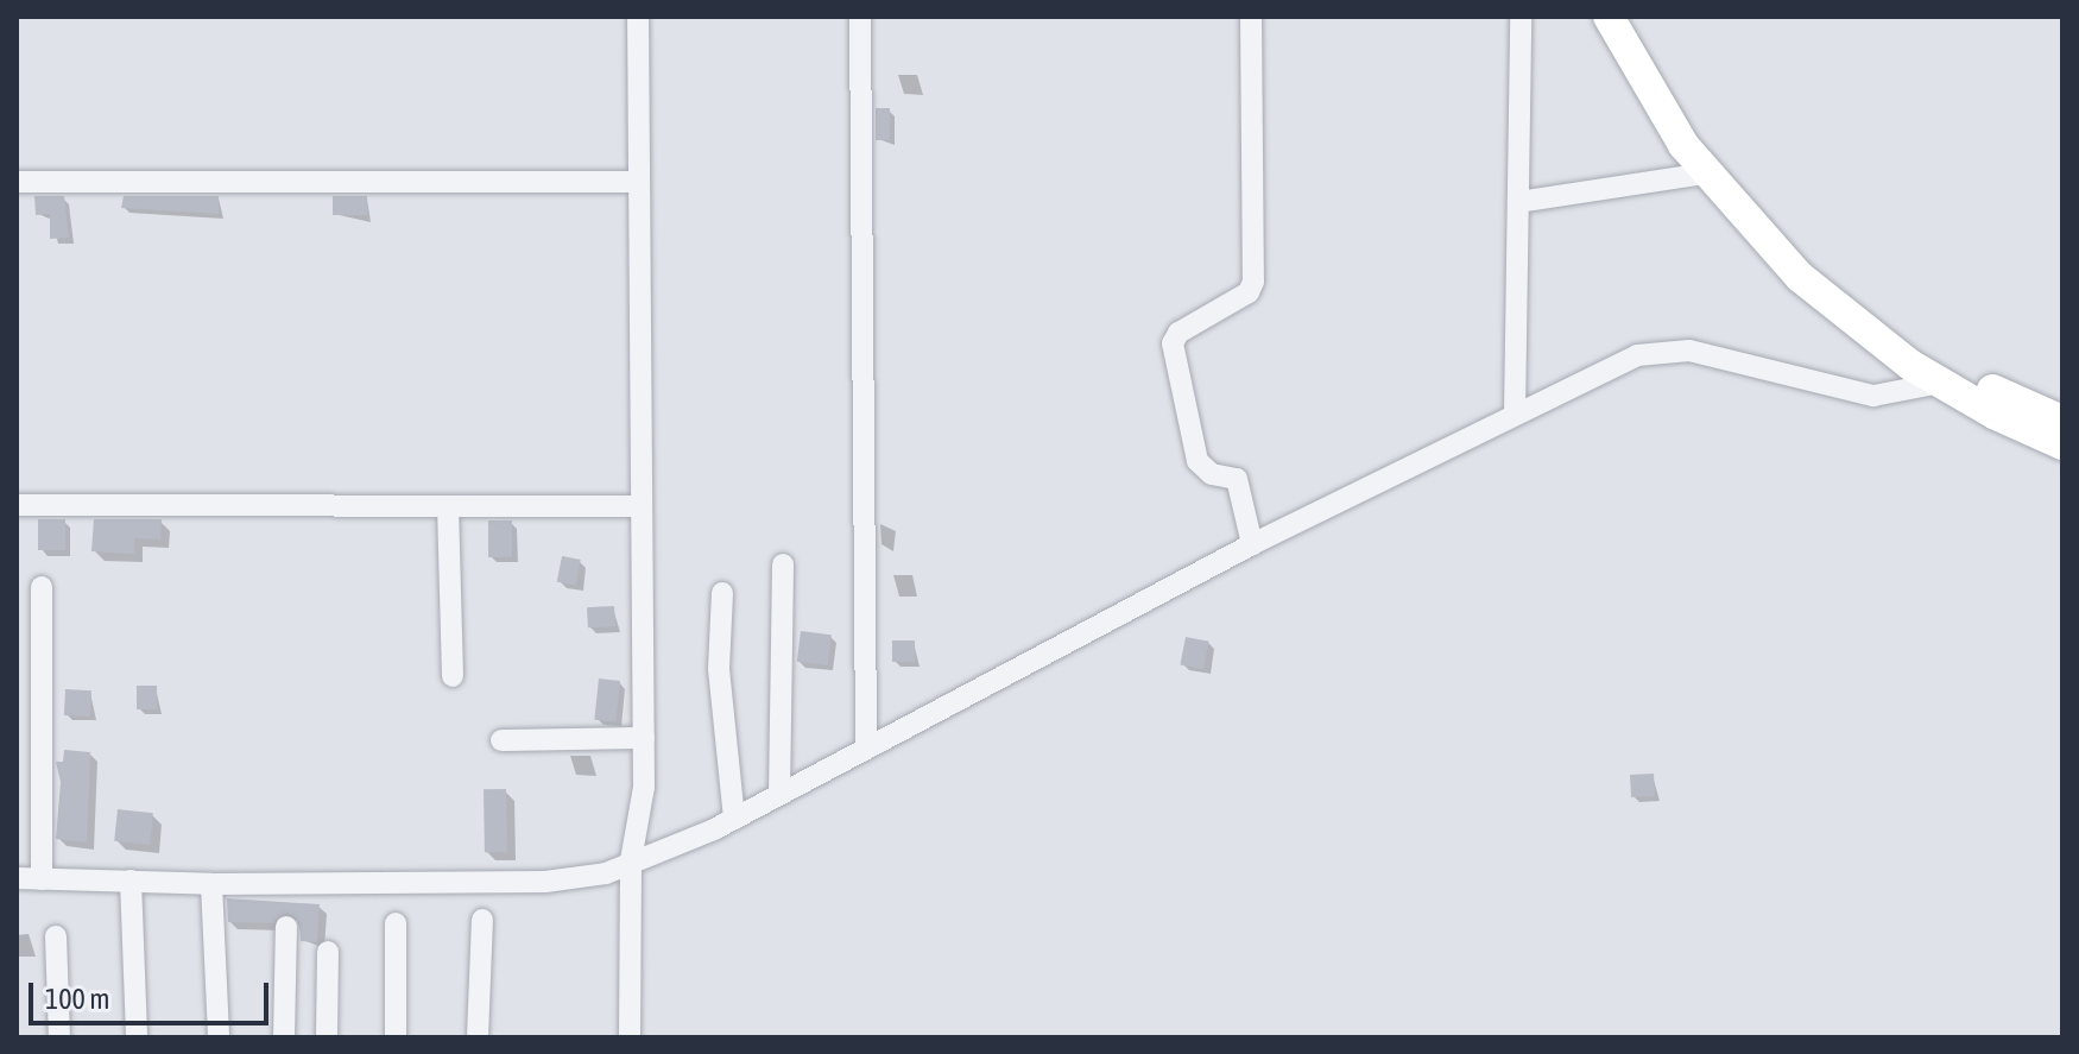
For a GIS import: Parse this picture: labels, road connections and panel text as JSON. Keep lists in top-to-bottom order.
{
  "scale_bar": "100 m"
}
